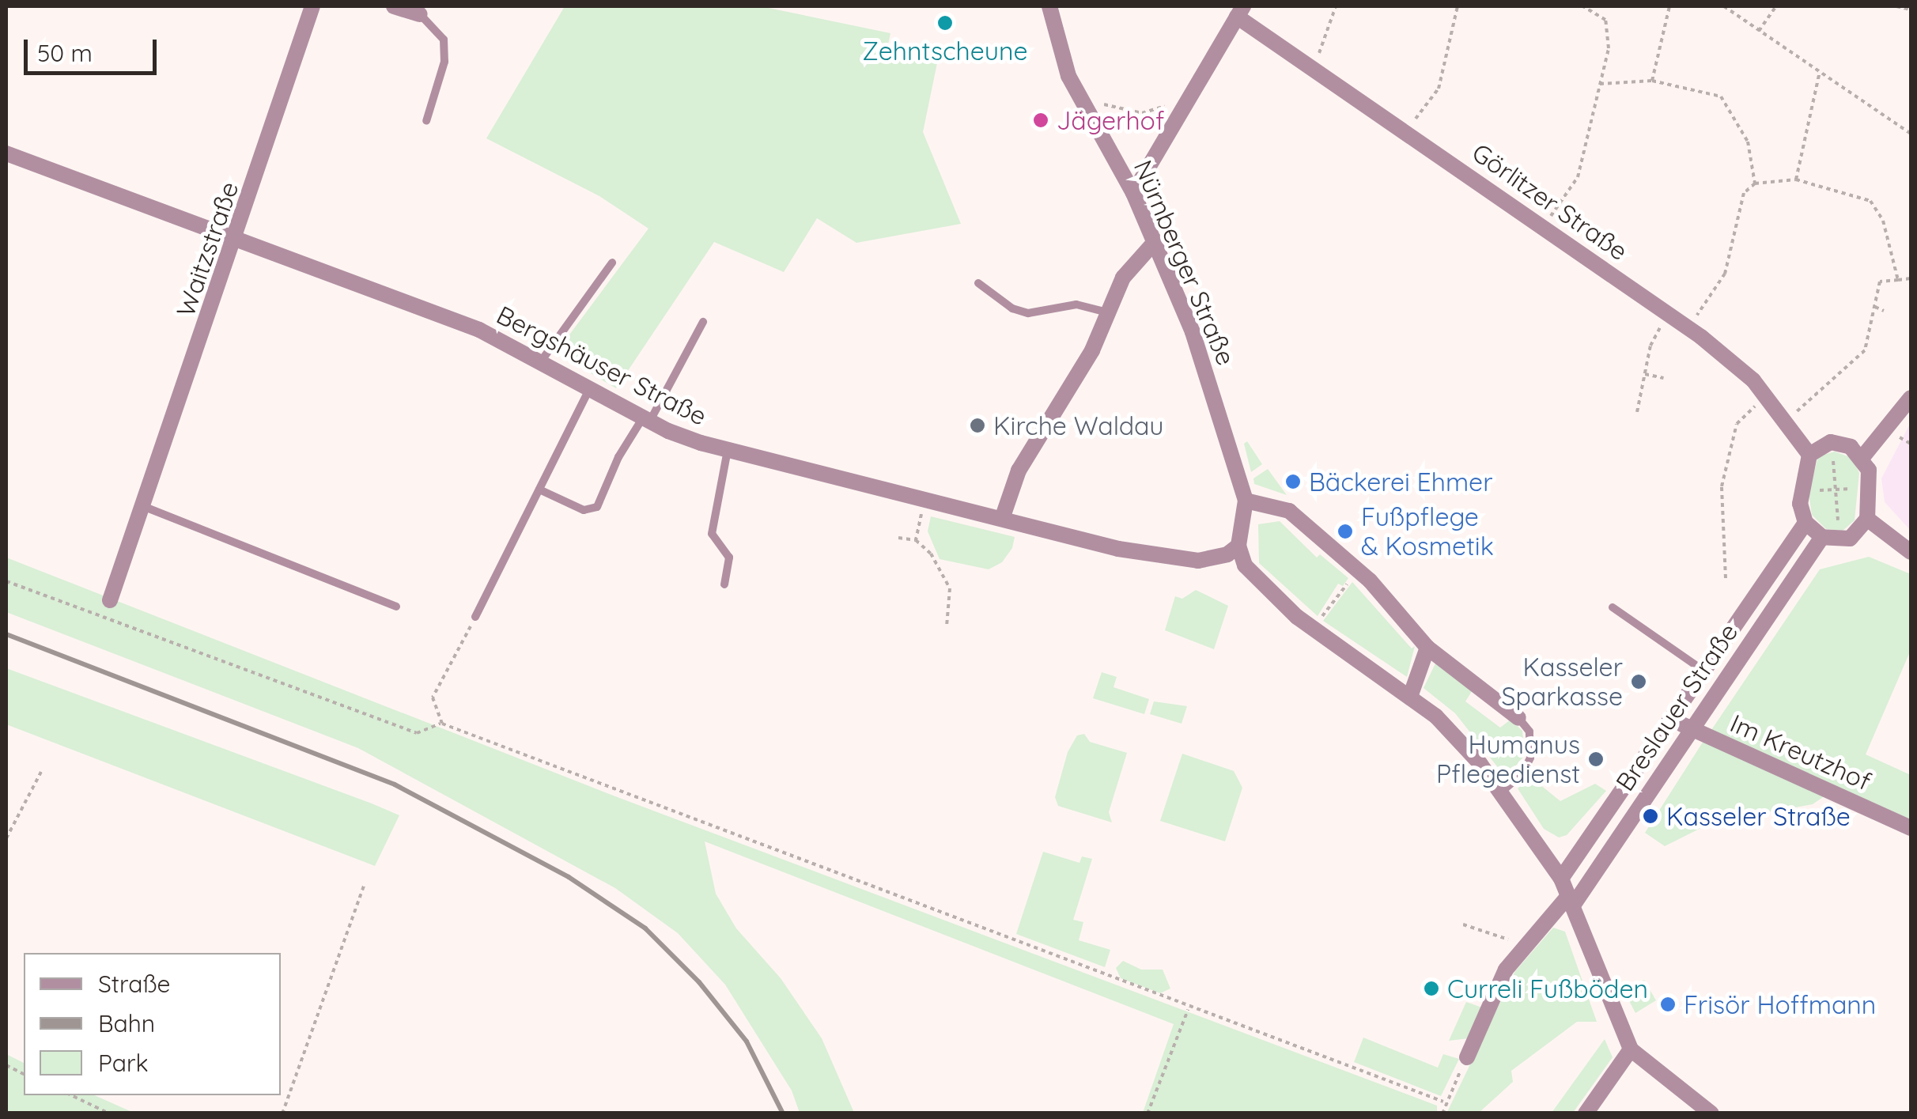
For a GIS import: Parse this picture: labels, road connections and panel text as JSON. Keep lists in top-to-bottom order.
{
  "streets": {
    "street": [
      "Görlitzer Straße",
      "Waitzstraße",
      "Nürnberger Straße",
      "Bergshäuser Straße",
      "Breslauer Straße",
      "Im Kreutzhof"
    ]
  },
  "crossings": [
    ["Waitzstraße", "Bergshäuser Straße"],
    ["Nürnberger Straße", "Bergshäuser Straße"],
    ["Breslauer Straße", "Im Kreutzhof"]
  ],
  "places": [
    "Zehntscheune",
    "Jägerhof",
    "Kirche Waldau",
    "Bäckerei Ehmer",
    "Fußpflege & Kosmetik",
    "Kasseler Sparkasse",
    "Humanus Pflegedienst",
    "Kasseler Straße",
    "Curreli Fußböden",
    "Frisör Hoffmann"
  ],
  "legend": ["Straße", "Bahn", "Park"],
  "scale_bar": "50 m"
}
